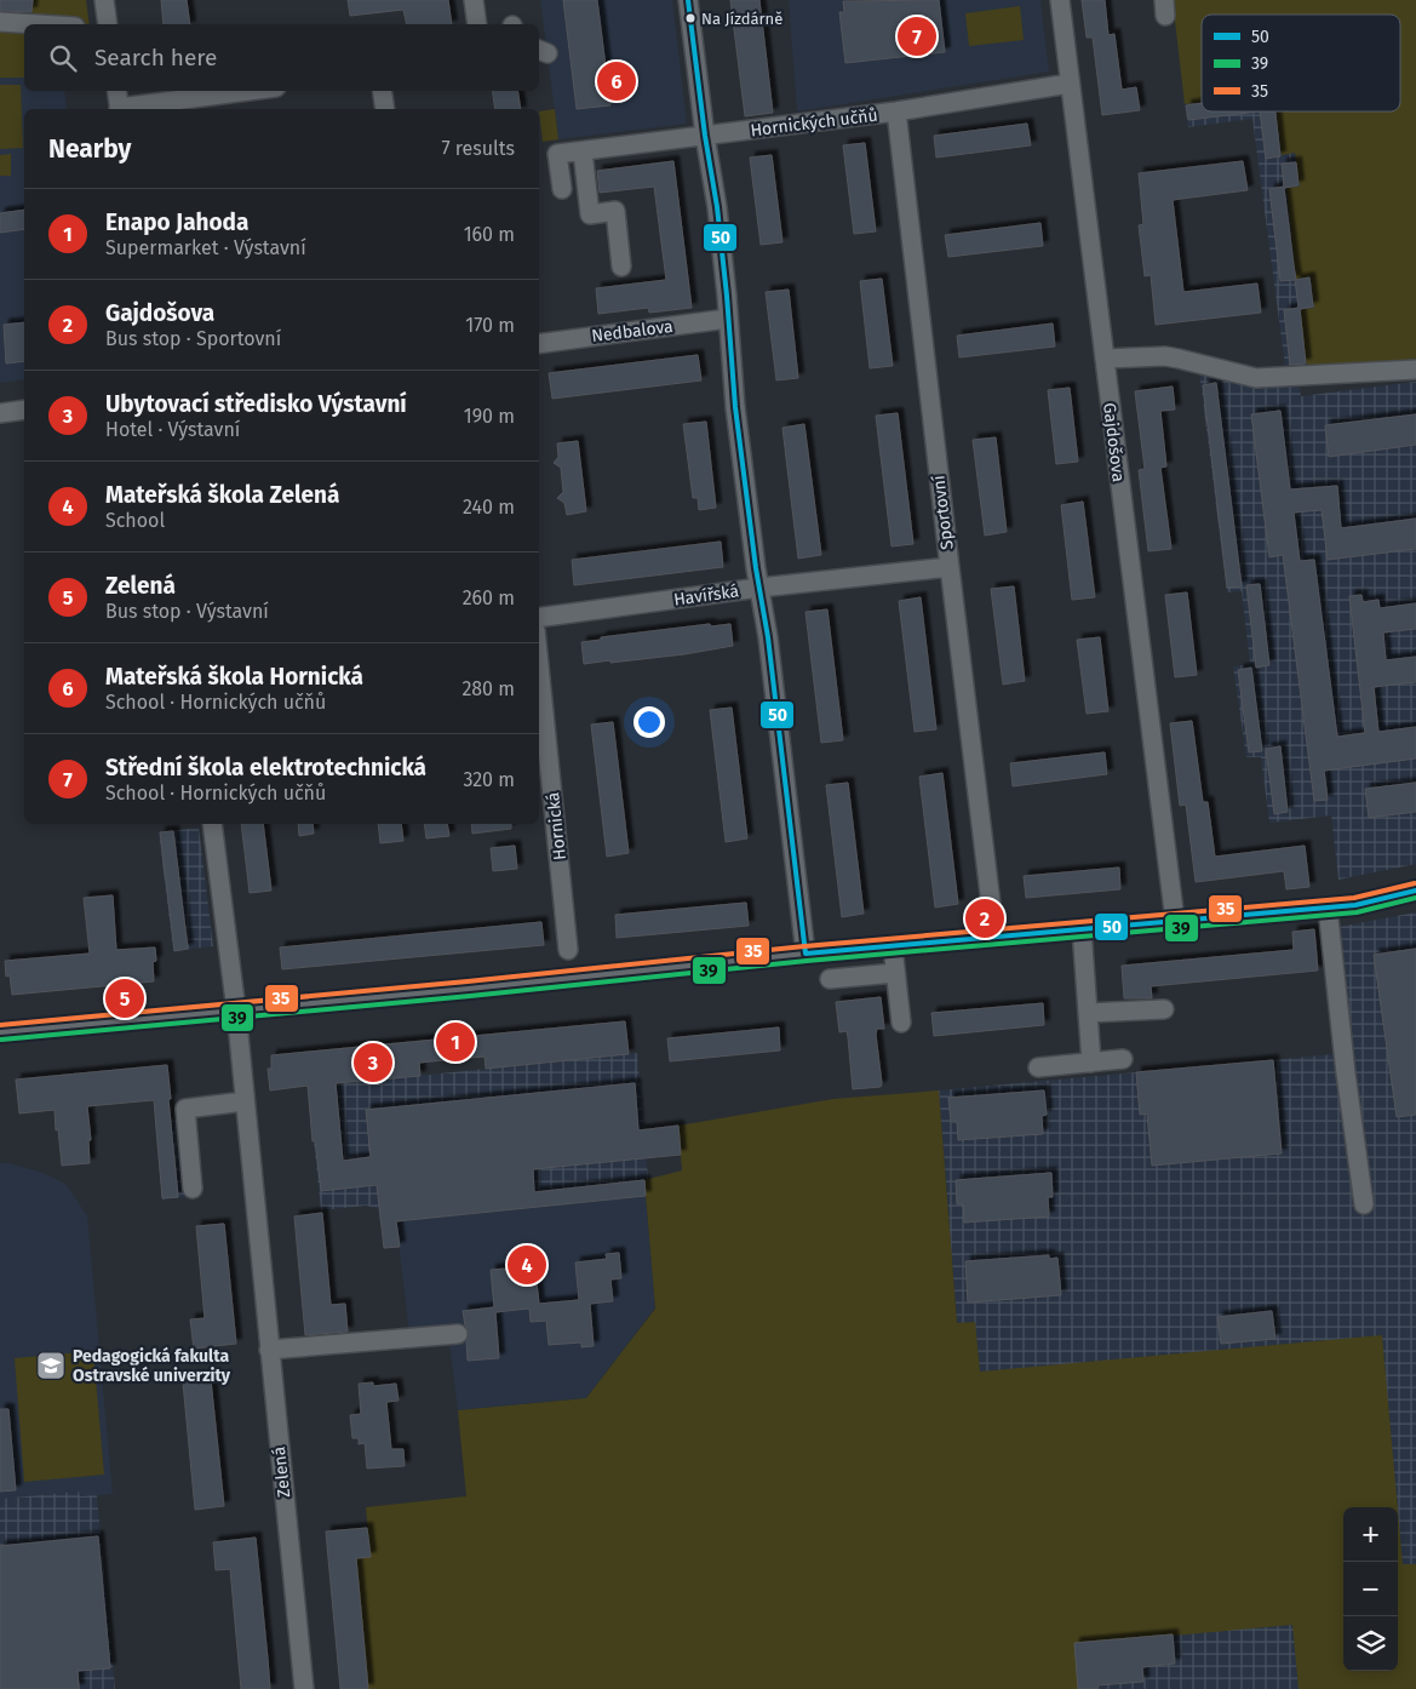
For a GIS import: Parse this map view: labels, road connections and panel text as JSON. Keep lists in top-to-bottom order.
{
  "streets": {
    "street": [
      "Hornických učňů",
      "Nedbalova",
      "Gajdošova",
      "Sportovní",
      "Havířská",
      "Hornická",
      "Zelená"
    ]
  },
  "crossings": [
    ["Hornických učňů", "Gajdošova"],
    ["Hornických učňů", "Sportovní"],
    ["Sportovní", "Havířská"]
  ],
  "places": {
    "other": ["Na Jízdárně"],
    "school or university": ["Pedagogická fakulta Ostravské univerzity"]
  },
  "lines": ["transit line 50", "transit line 35", "transit line 39"],
  "legend": ["50", "39", "35"],
  "page": {
    "pins": [
      "7",
      "6",
      "2",
      "5",
      "1",
      "3",
      "4"
    ],
    "search": "Search here",
    "heading": ["Nearby", "7 results"],
    "list": [
      {
        "mark": "1",
        "name": "Enapo Jahoda",
        "note": "Supermarket · Výstavní",
        "value": "160 m"
      },
      {
        "mark": "2",
        "name": "Gajdošova",
        "note": "Bus stop · Sportovní",
        "value": "170 m"
      },
      {
        "mark": "3",
        "name": "Ubytovací středisko Výstavní",
        "note": "Hotel · Výstavní",
        "value": "190 m"
      },
      {
        "mark": "4",
        "name": "Mateřská škola Zelená",
        "note": "School",
        "value": "240 m"
      },
      {
        "mark": "5",
        "name": "Zelená",
        "note": "Bus stop · Výstavní",
        "value": "260 m"
      },
      {
        "mark": "6",
        "name": "Mateřská škola Hornická",
        "note": "School · Hornických učňů",
        "value": "280 m"
      },
      {
        "mark": "7",
        "name": "Střední škola elektrotechnická",
        "note": "School · Hornických učňů",
        "value": "320 m"
      }
    ],
    "map_buttons": ["+", "−"]
  }
}
